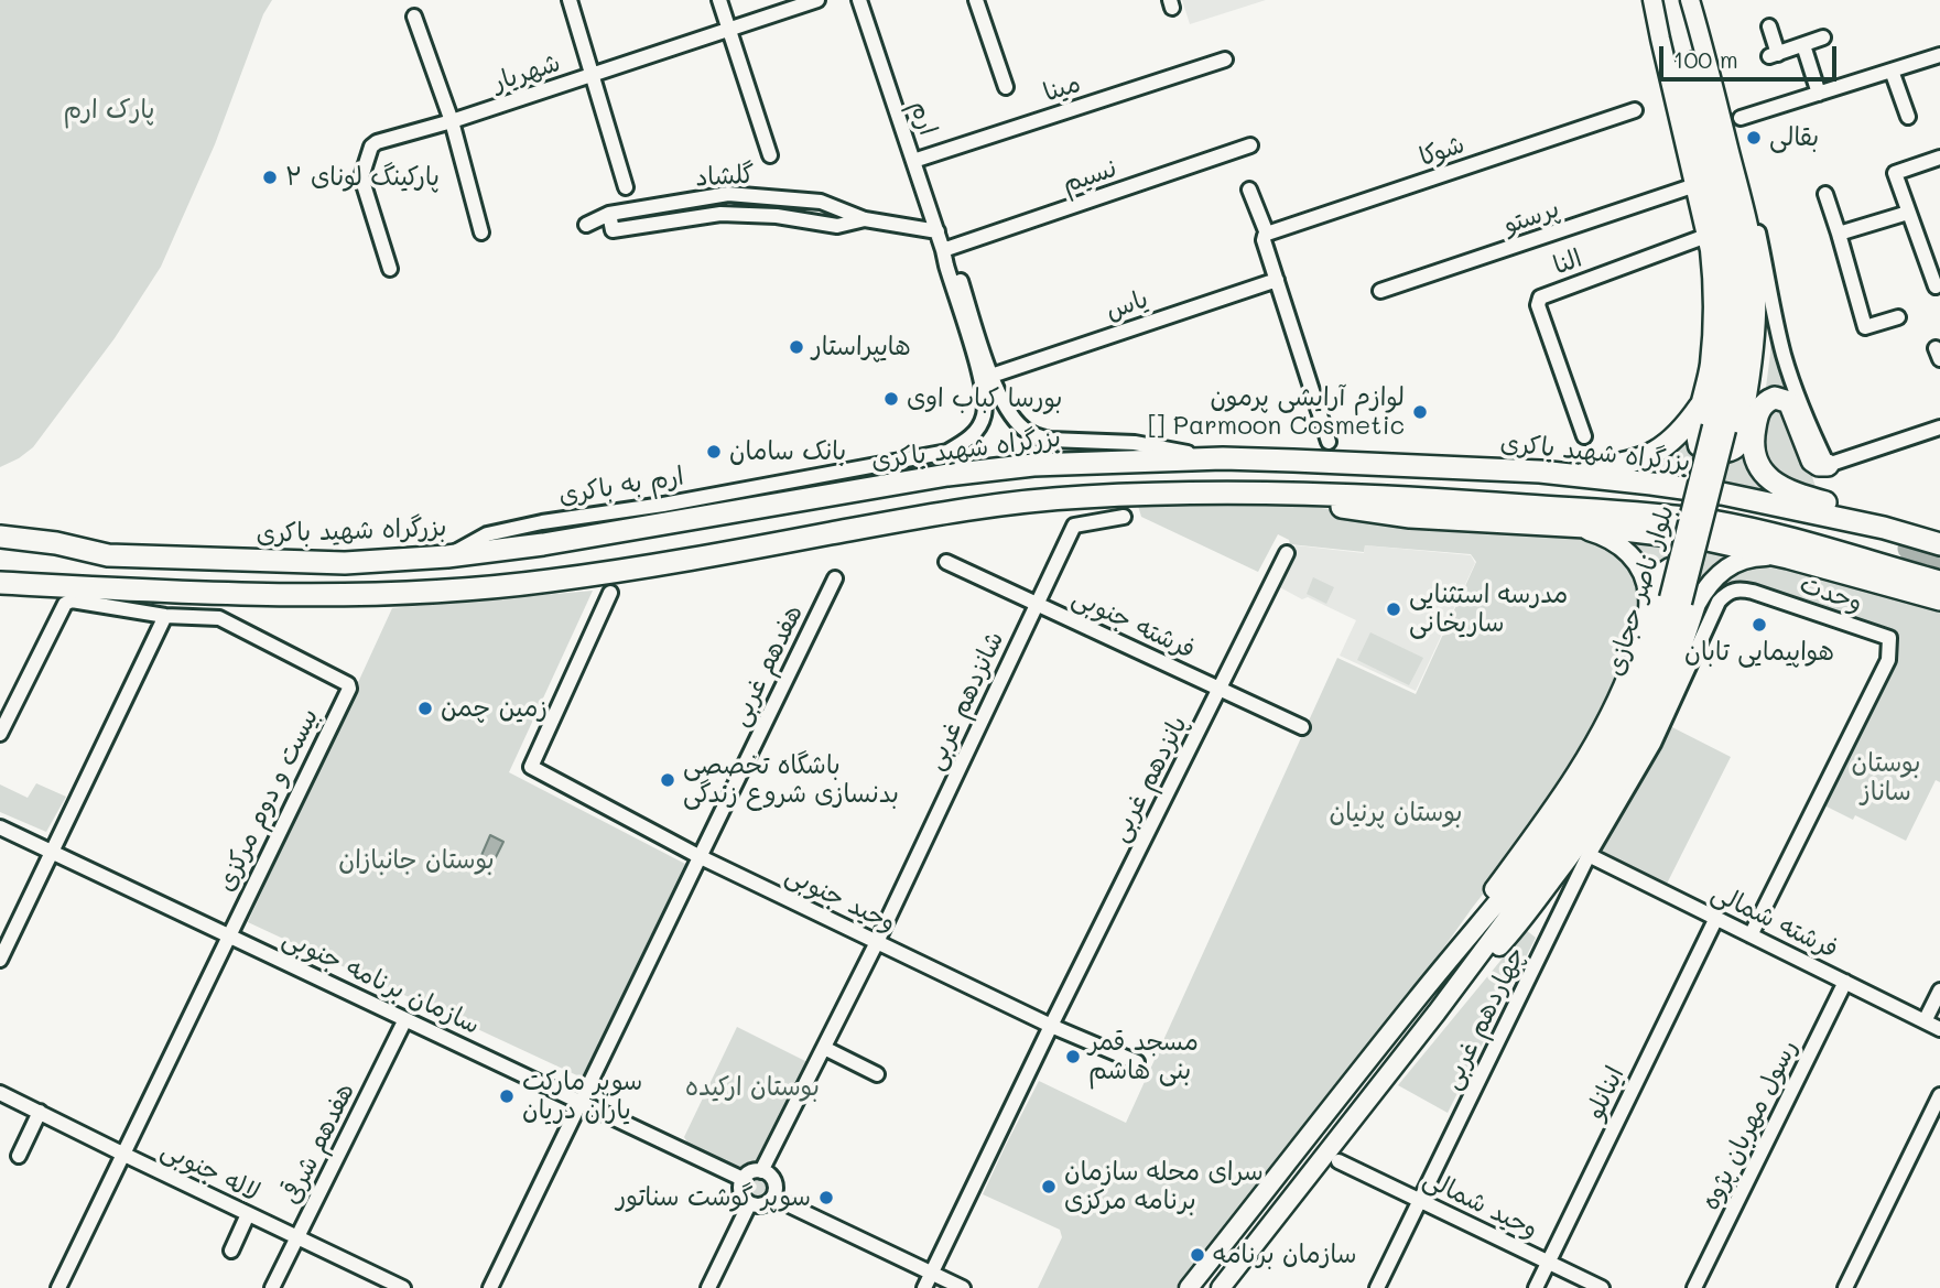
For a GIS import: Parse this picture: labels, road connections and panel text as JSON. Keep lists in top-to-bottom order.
{
  "streets": {
    "highway": ["بزرگراه شهید باکری"],
    "main road": ["بلوار ناصر حجازی"],
    "street": [
      "شهریار",
      "مینا",
      "ارم",
      "شوکا",
      "گلشاد",
      "نسیم",
      "پرستو",
      "النا",
      "یاس",
      "ارم به باکری",
      "وحدت",
      "فرشته جنوبی",
      "هفدهم غربی",
      "شانزدهم غربی",
      "پانزدهم غربی",
      "بیست و دوم مرکزی",
      "وحید جنوبی",
      "فرشته شمالی",
      "سازمان برنامه جنوبی",
      "چهاردهم غربی",
      "اینانلو",
      "رسول مهربان پژوه",
      "هفدهم شرقی",
      "لاله جنوبی",
      "وحید شمالی"
    ]
  },
  "crossings": [
    ["مینا", "ارم"],
    ["ارم", "گلشاد"],
    ["ارم", "نسیم"],
    ["ارم", "یاس"],
    ["ارم", "ارم به باکری"],
    ["یاس", "ارم به باکری"],
    ["بزرگراه شهید باکری", "ارم به باکری"],
    ["وحدت", "فرشته شمالی"],
    ["وحدت", "چهاردهم غربی"],
    ["فرشته جنوبی", "شانزدهم غربی"],
    ["فرشته جنوبی", "پانزدهم غربی"],
    ["هفدهم غربی", "وحید جنوبی"],
    ["هفدهم غربی", "سازمان برنامه جنوبی"],
    ["شانزدهم غربی", "وحید جنوبی"],
    ["شانزدهم غربی", "سازمان برنامه جنوبی"],
    ["پانزدهم غربی", "وحید جنوبی"],
    ["بیست و دوم مرکزی", "سازمان برنامه جنوبی"],
    ["بیست و دوم مرکزی", "لاله جنوبی"],
    ["فرشته شمالی", "چهاردهم غربی"],
    ["فرشته شمالی", "اینانلو"],
    ["فرشته شمالی", "رسول مهربان پژوه"],
    ["سازمان برنامه جنوبی", "هفدهم شرقی"],
    ["چهاردهم غربی", "وحید شمالی"],
    ["اینانلو", "وحید شمالی"],
    ["هفدهم شرقی", "لاله جنوبی"]
  ],
  "parks": [
    "پارک ارم",
    "بوستان ساناز",
    "بوستان پرنیان",
    "بوستان جانبازان",
    "بوستان ارکیده"
  ],
  "places": [
    "بقالی",
    "پارکینگ لونای ۲",
    "هایپراستار",
    "بورسا کباب اوی",
    "لوازم آرایشی پرمون [] Parmoon Cosmetic",
    "بانک سامان",
    "مدرسه استثنایی ساریخانی",
    "هواپیمایی تابان",
    "زمین چمن",
    "باشگاه تخصصی بدنسازی شروع زندگی",
    "مسجد قمر بنی هاشم",
    "سوپر مارکت یاران دریان",
    "سرای محله سازمان برنامه مرکزی",
    "سوپر گوشت سناتور",
    "سازمان برنامه"
  ],
  "scale_bar": "100 m"
}
